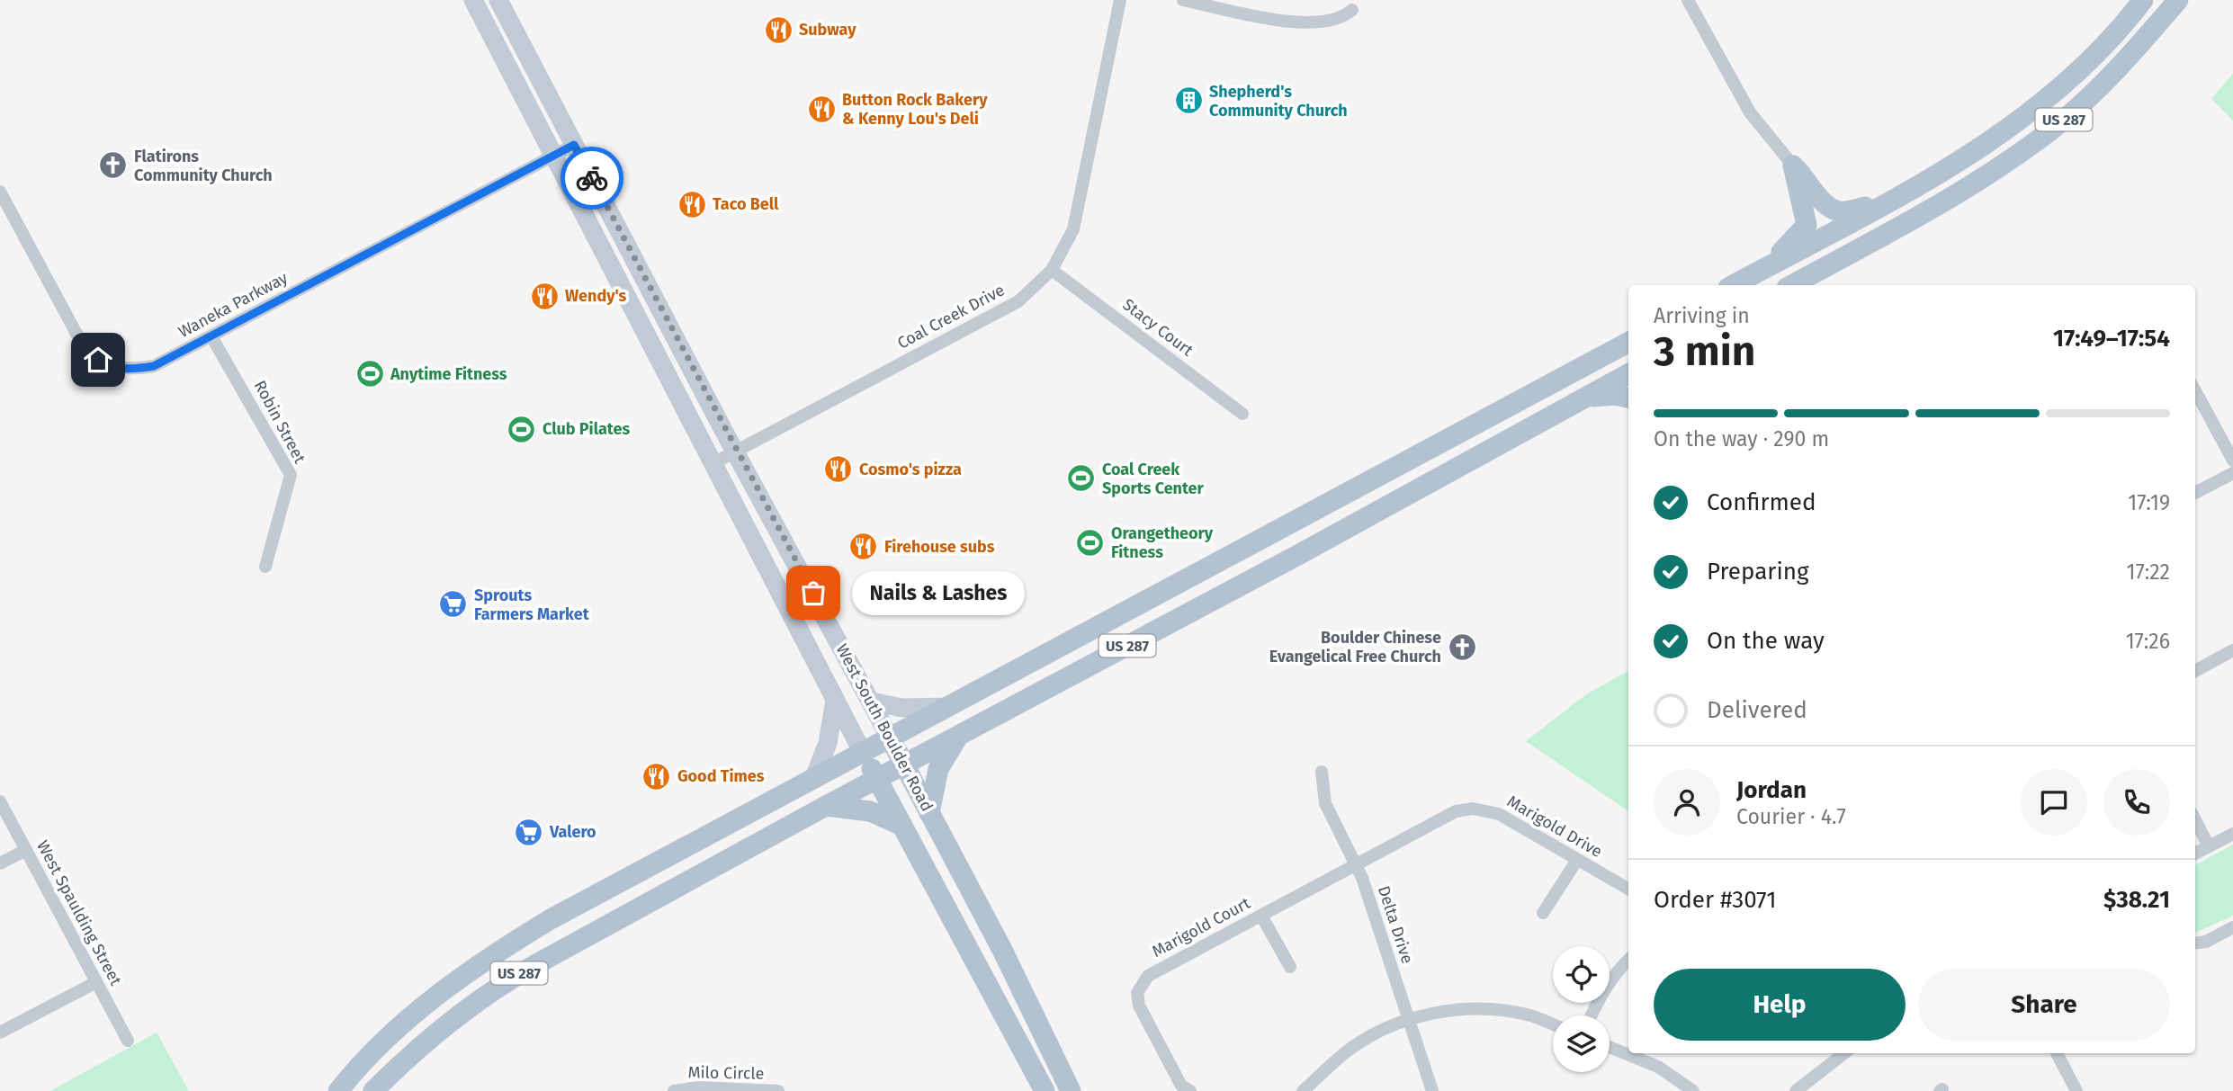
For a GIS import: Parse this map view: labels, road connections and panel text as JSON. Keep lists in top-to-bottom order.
{
  "streets": {
    "main road": ["US 287", "West South Boulder Road"],
    "street": [
      "Waneka Parkway",
      "Coal Creek Drive",
      "Stacy Court",
      "Robin Street",
      "Marigold Drive",
      "West Spaulding Street",
      "Delta Drive",
      "Marigold Court",
      "Milo Circle"
    ]
  },
  "crossings": [
    ["US 287", "West South Boulder Road"],
    ["Waneka Parkway", "Robin Street"],
    ["Waneka Parkway", "West South Boulder Road"],
    ["Coal Creek Drive", "Stacy Court"],
    ["Coal Creek Drive", "West South Boulder Road"],
    ["Marigold Drive", "Delta Drive"],
    ["Marigold Drive", "Marigold Court"],
    ["Delta Drive", "Marigold Court"]
  ],
  "places": {
    "restaurant": [
      "Subway",
      "Button Rock Bakery & Kenny Lou's Deli",
      "Taco Bell",
      "Wendy's",
      "Cosmo's pizza",
      "Firehouse subs",
      "Good Times"
    ],
    "building": ["Shepherd's Community Church"],
    "church": ["Flatirons Community Church", "Boulder Chinese Evangelical Free Church"],
    "sports": [
      "Anytime Fitness",
      "Club Pilates",
      "Coal Creek Sports Center",
      "Orangetheory Fitness"
    ],
    "other": ["Nails & Lashes"],
    "supermarket": ["Sprouts Farmers Market", "Valero"]
  },
  "page": {
    "heading": ["3 min", "Arriving in", "17:49–17:54"],
    "panel": [
      "Jordan",
      "Courier · 4.7",
      "Order #3071",
      "$38.21"
    ],
    "bar": "On the way · 290 m",
    "list": [
      ["Confirmed", "17:19"],
      ["Preparing", "17:22"],
      ["On the way", "17:26"],
      "Delivered"
    ],
    "bubble": "Nails & Lashes",
    "buttons": ["Help", "Share"]
  }
}
